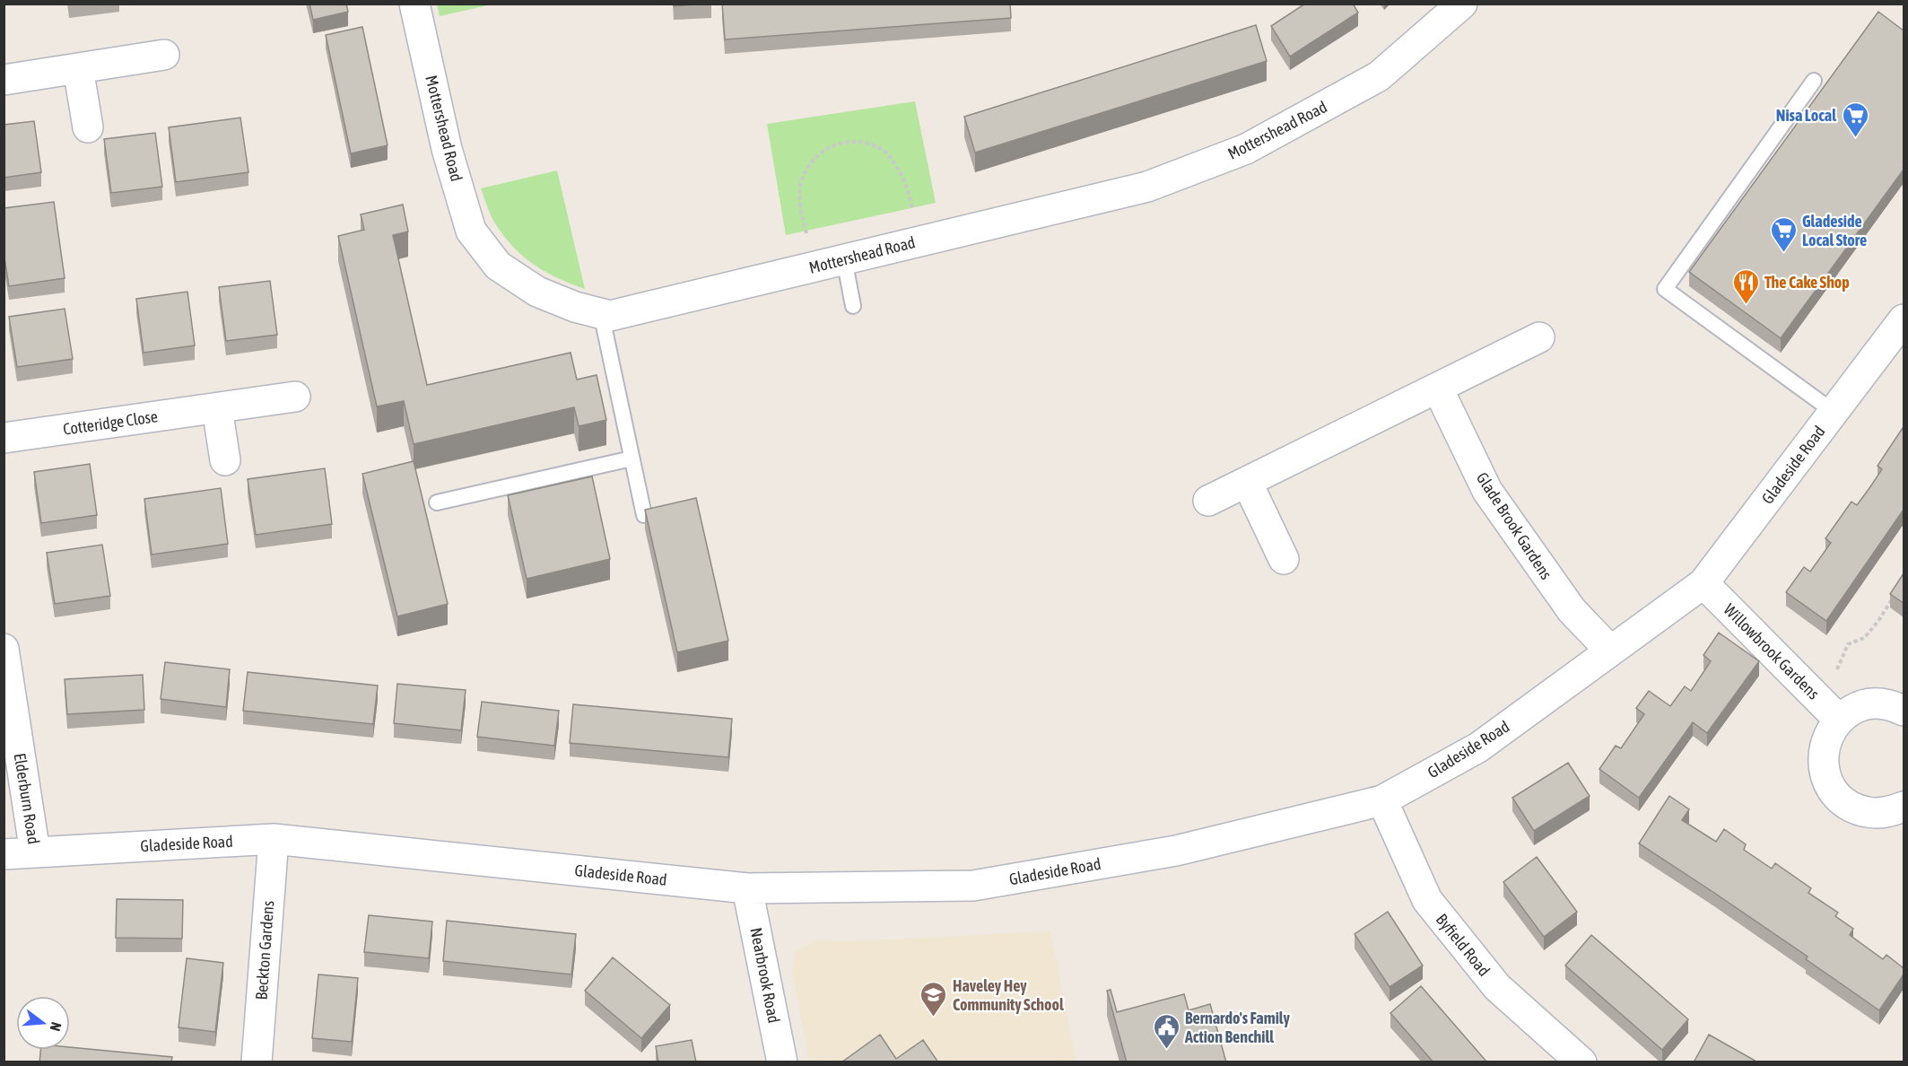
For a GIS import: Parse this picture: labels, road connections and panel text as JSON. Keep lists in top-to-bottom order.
{
  "streets": {
    "street": [
      "Mottershead Road",
      "Cotteridge Close",
      "Gladeside Road",
      "Glade Brook Gardens",
      "Willowbrook Gardens",
      "Elderburn Road",
      "Byfield Road",
      "Beckton Gardens",
      "Nearbrook Road"
    ]
  },
  "crossings": [
    ["Gladeside Road", "Glade Brook Gardens"],
    ["Gladeside Road", "Willowbrook Gardens"],
    ["Gladeside Road", "Elderburn Road"],
    ["Gladeside Road", "Byfield Road"],
    ["Gladeside Road", "Beckton Gardens"],
    ["Gladeside Road", "Nearbrook Road"]
  ],
  "places": {
    "supermarket": ["Nisa Local", "Gladeside Local Store"],
    "restaurant": ["The Cake Shop"],
    "school or university": ["Haveley Hey Community School"],
    "public building": ["Bernardo's Family Action Benchill"]
  },
  "north": "right"
}
